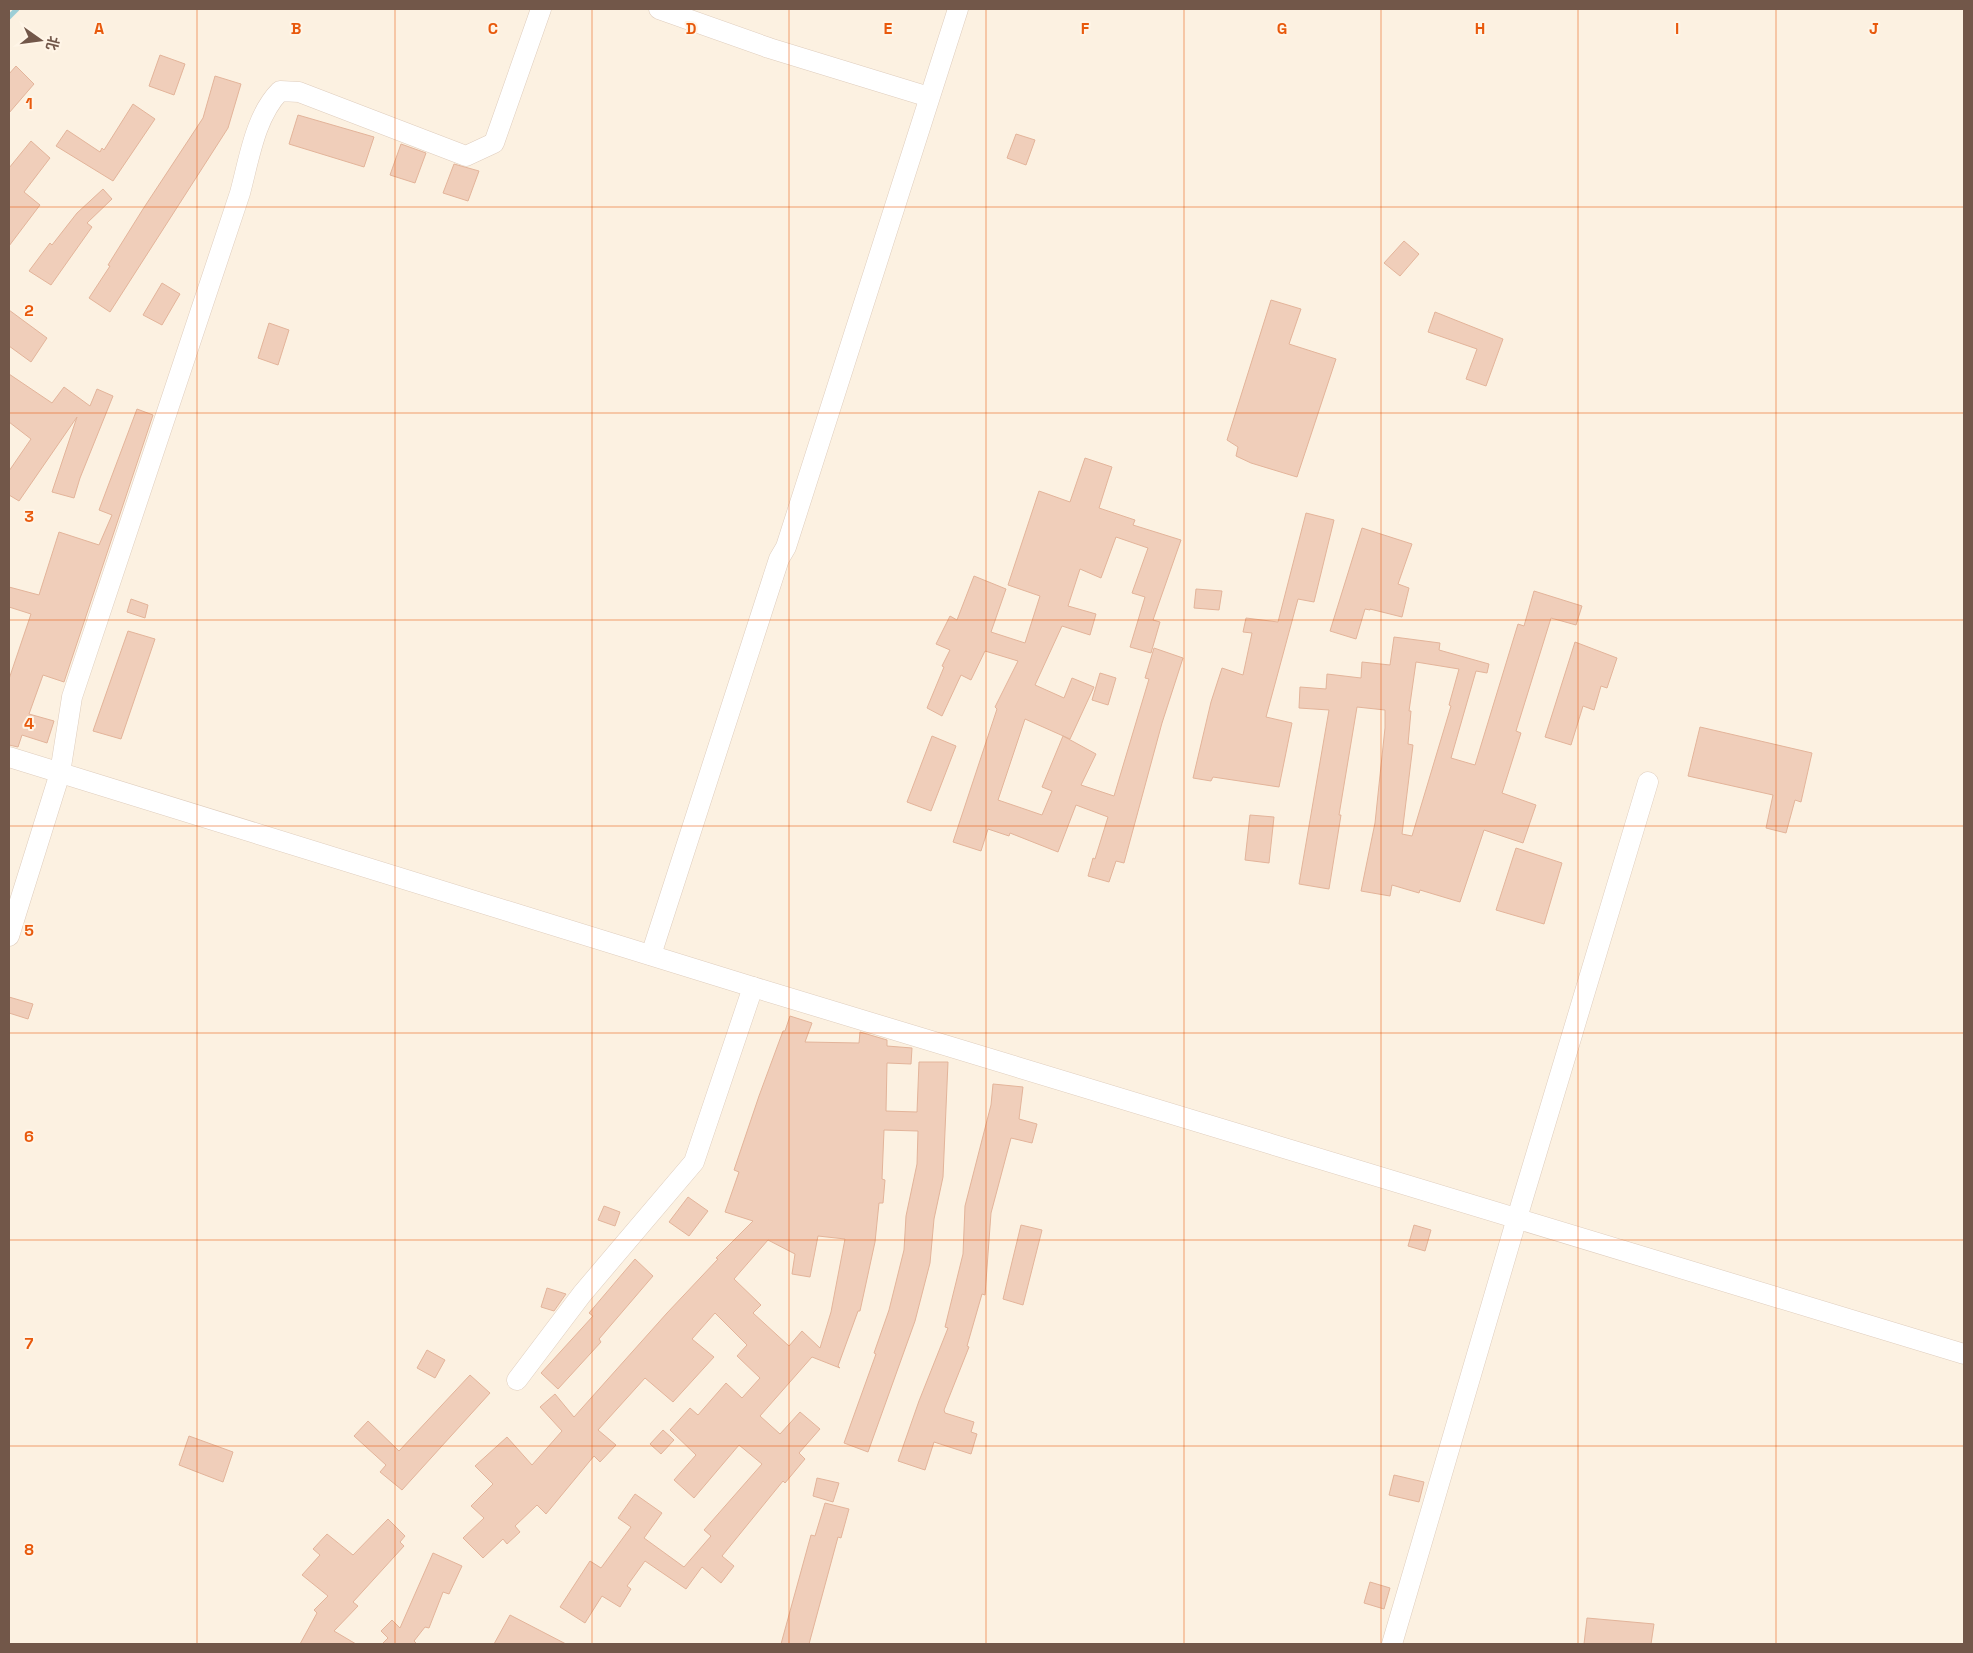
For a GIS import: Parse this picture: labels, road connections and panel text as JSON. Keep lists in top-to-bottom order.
{
  "north": "right",
  "grid": {
    "columns": [
      "A",
      "B",
      "C",
      "D",
      "E",
      "F",
      "G",
      "H",
      "I",
      "J"
    ],
    "rows": [
      "1",
      "2",
      "3",
      "4",
      "5",
      "6",
      "7",
      "8"
    ]
  }
}
